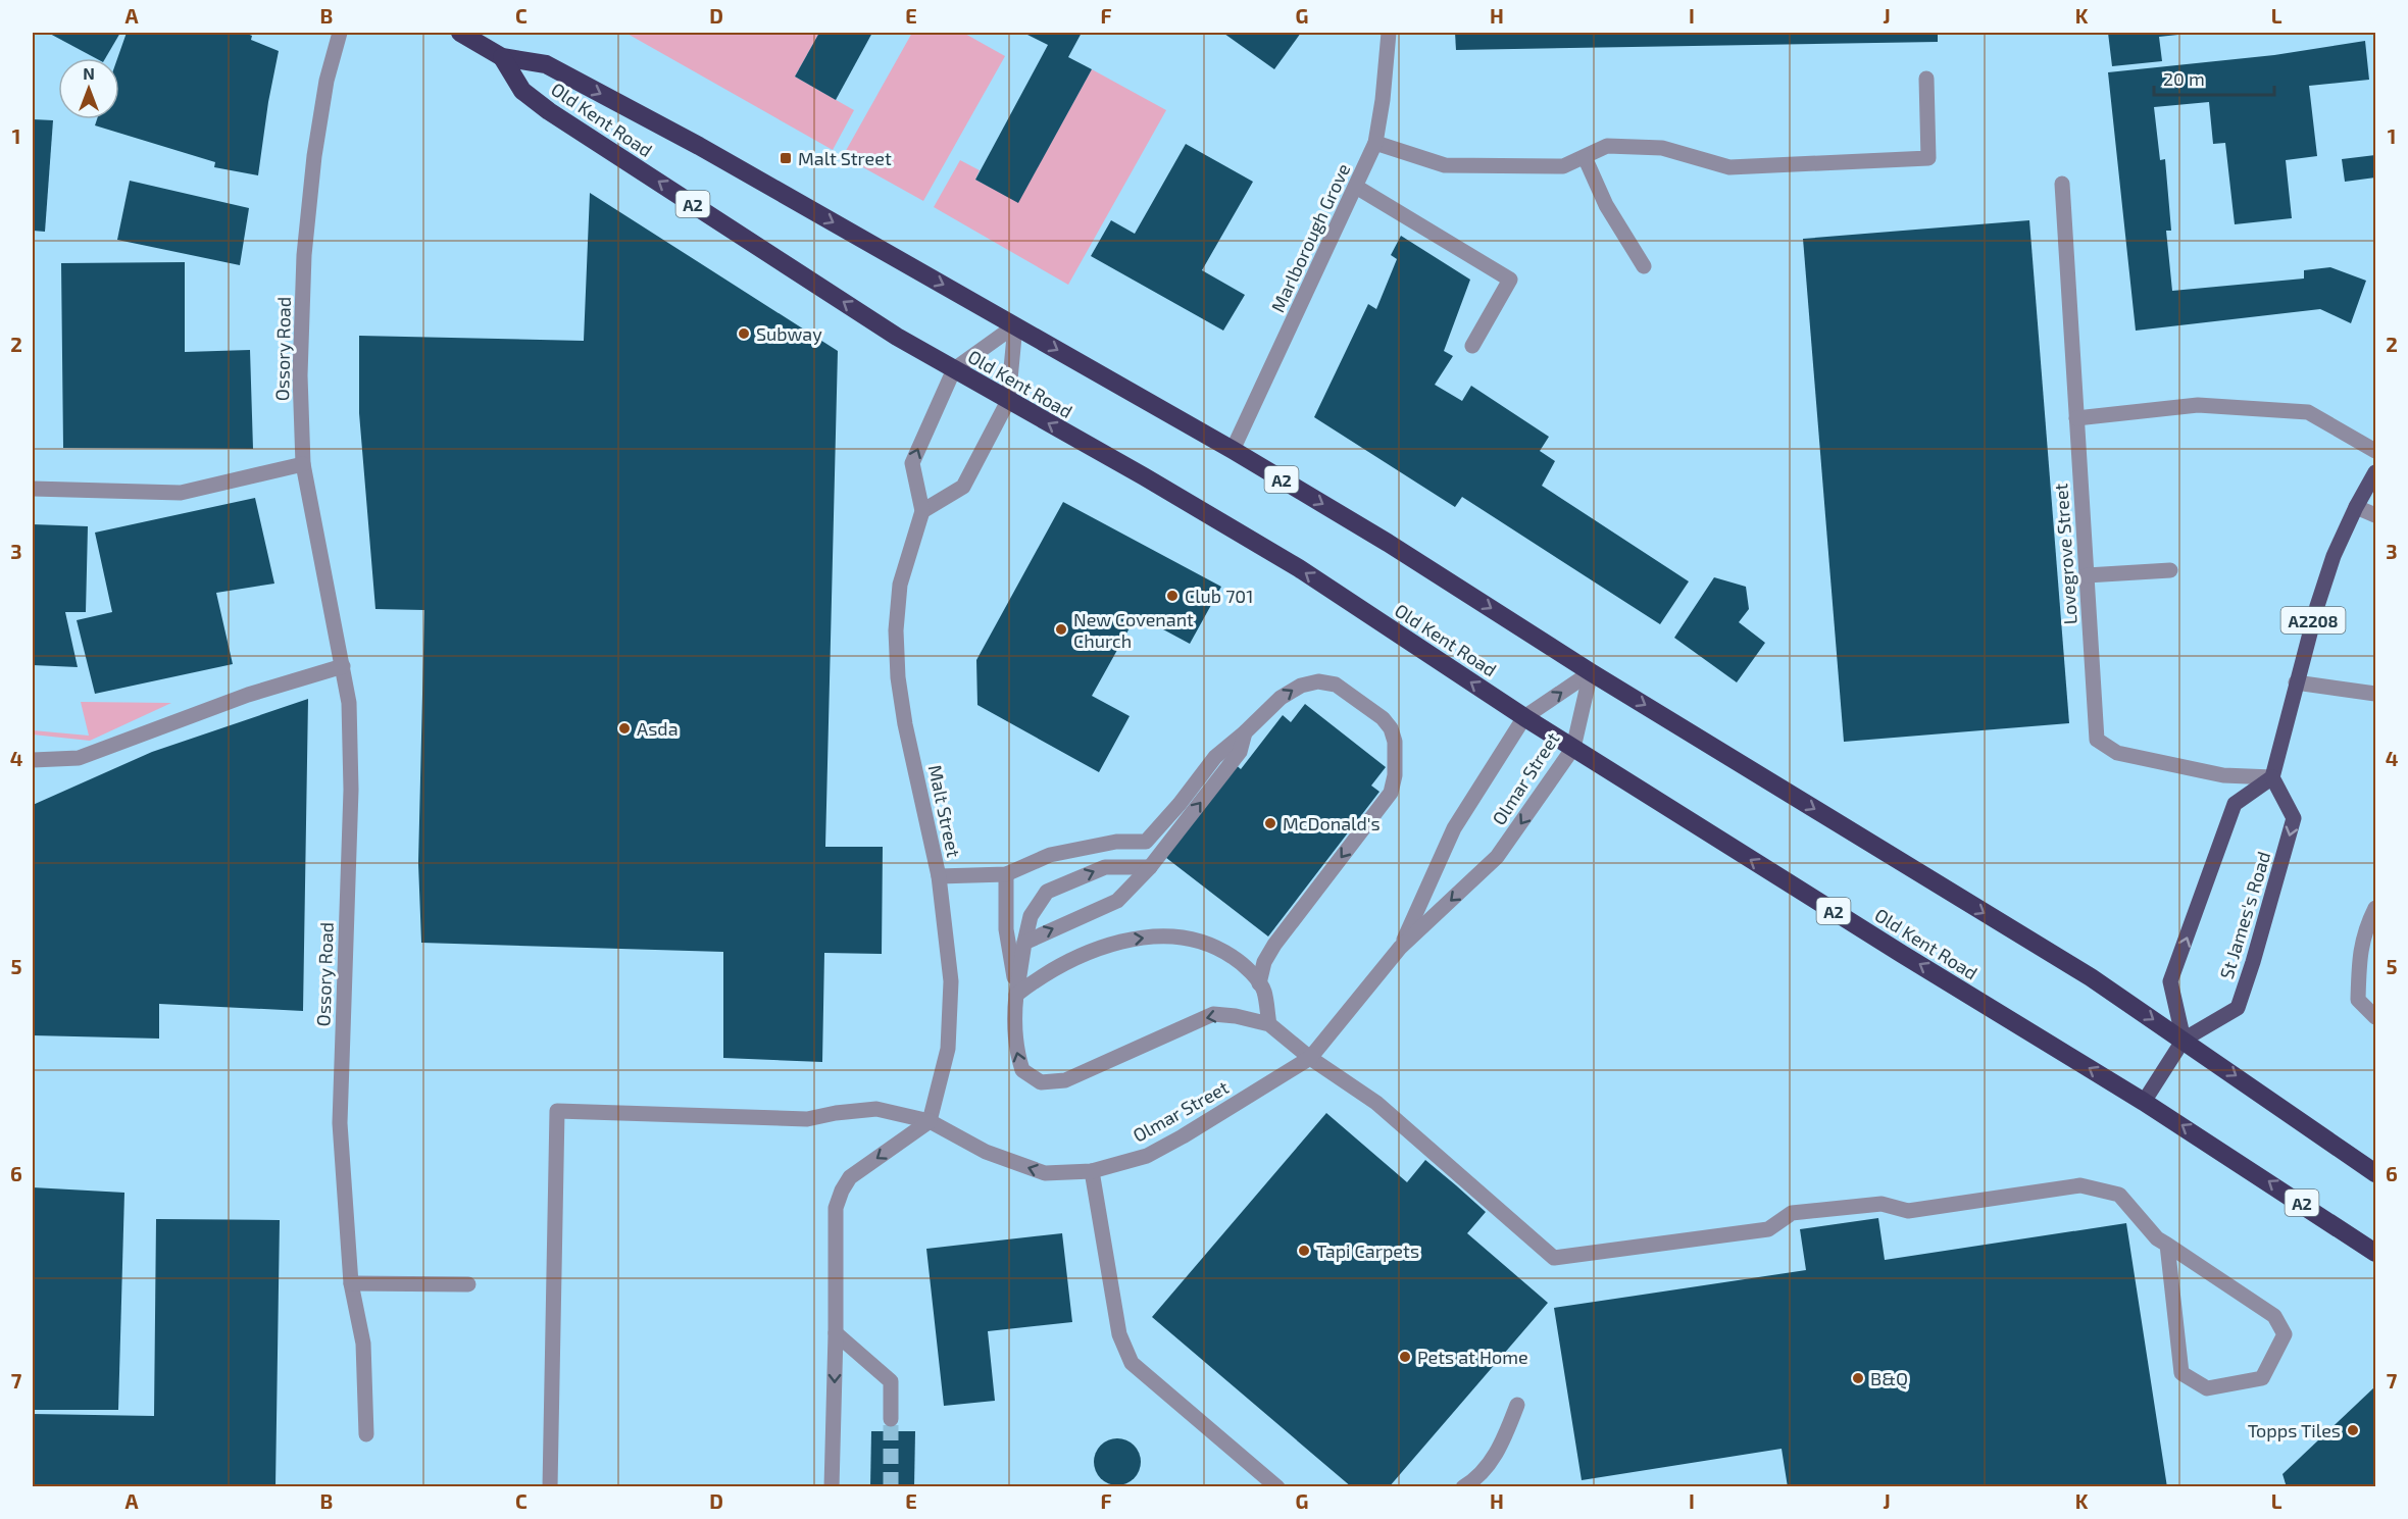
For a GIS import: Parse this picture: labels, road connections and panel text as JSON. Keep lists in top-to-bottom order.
{
  "streets": {
    "highway": ["Old Kent Road", "A2"],
    "main road": ["A2208", "St James's Road"],
    "street": [
      "Marlborough Grove",
      "Ossory Road",
      "Lovegrove Street",
      "Olmar Street",
      "Malt Street"
    ]
  },
  "crossings": [
    ["Old Kent Road", "Marlborough Grove"],
    ["Old Kent Road", "Olmar Street"],
    ["Old Kent Road", "Malt Street"],
    ["Old Kent Road", "St James's Road"],
    ["Lovegrove Street", "A2208"],
    ["Lovegrove Street", "St James's Road"],
    ["A2208", "St James's Road"],
    ["Olmar Street", "Malt Street"]
  ],
  "places": {
    "transit": ["Malt Street"],
    "other": [
      "Subway",
      "Club 701",
      "New Covenant Church",
      "Asda",
      "McDonald's",
      "Tapi Carpets",
      "Pets at Home",
      "B&Q",
      "Topps Tiles"
    ]
  },
  "scale_bar": "20 m",
  "north": "top",
  "grid": {
    "columns": [
      "A",
      "B",
      "C",
      "D",
      "E",
      "F",
      "G",
      "H",
      "I",
      "J",
      "K",
      "L"
    ],
    "rows": [
      "1",
      "2",
      "3",
      "4",
      "5",
      "6",
      "7"
    ]
  }
}
